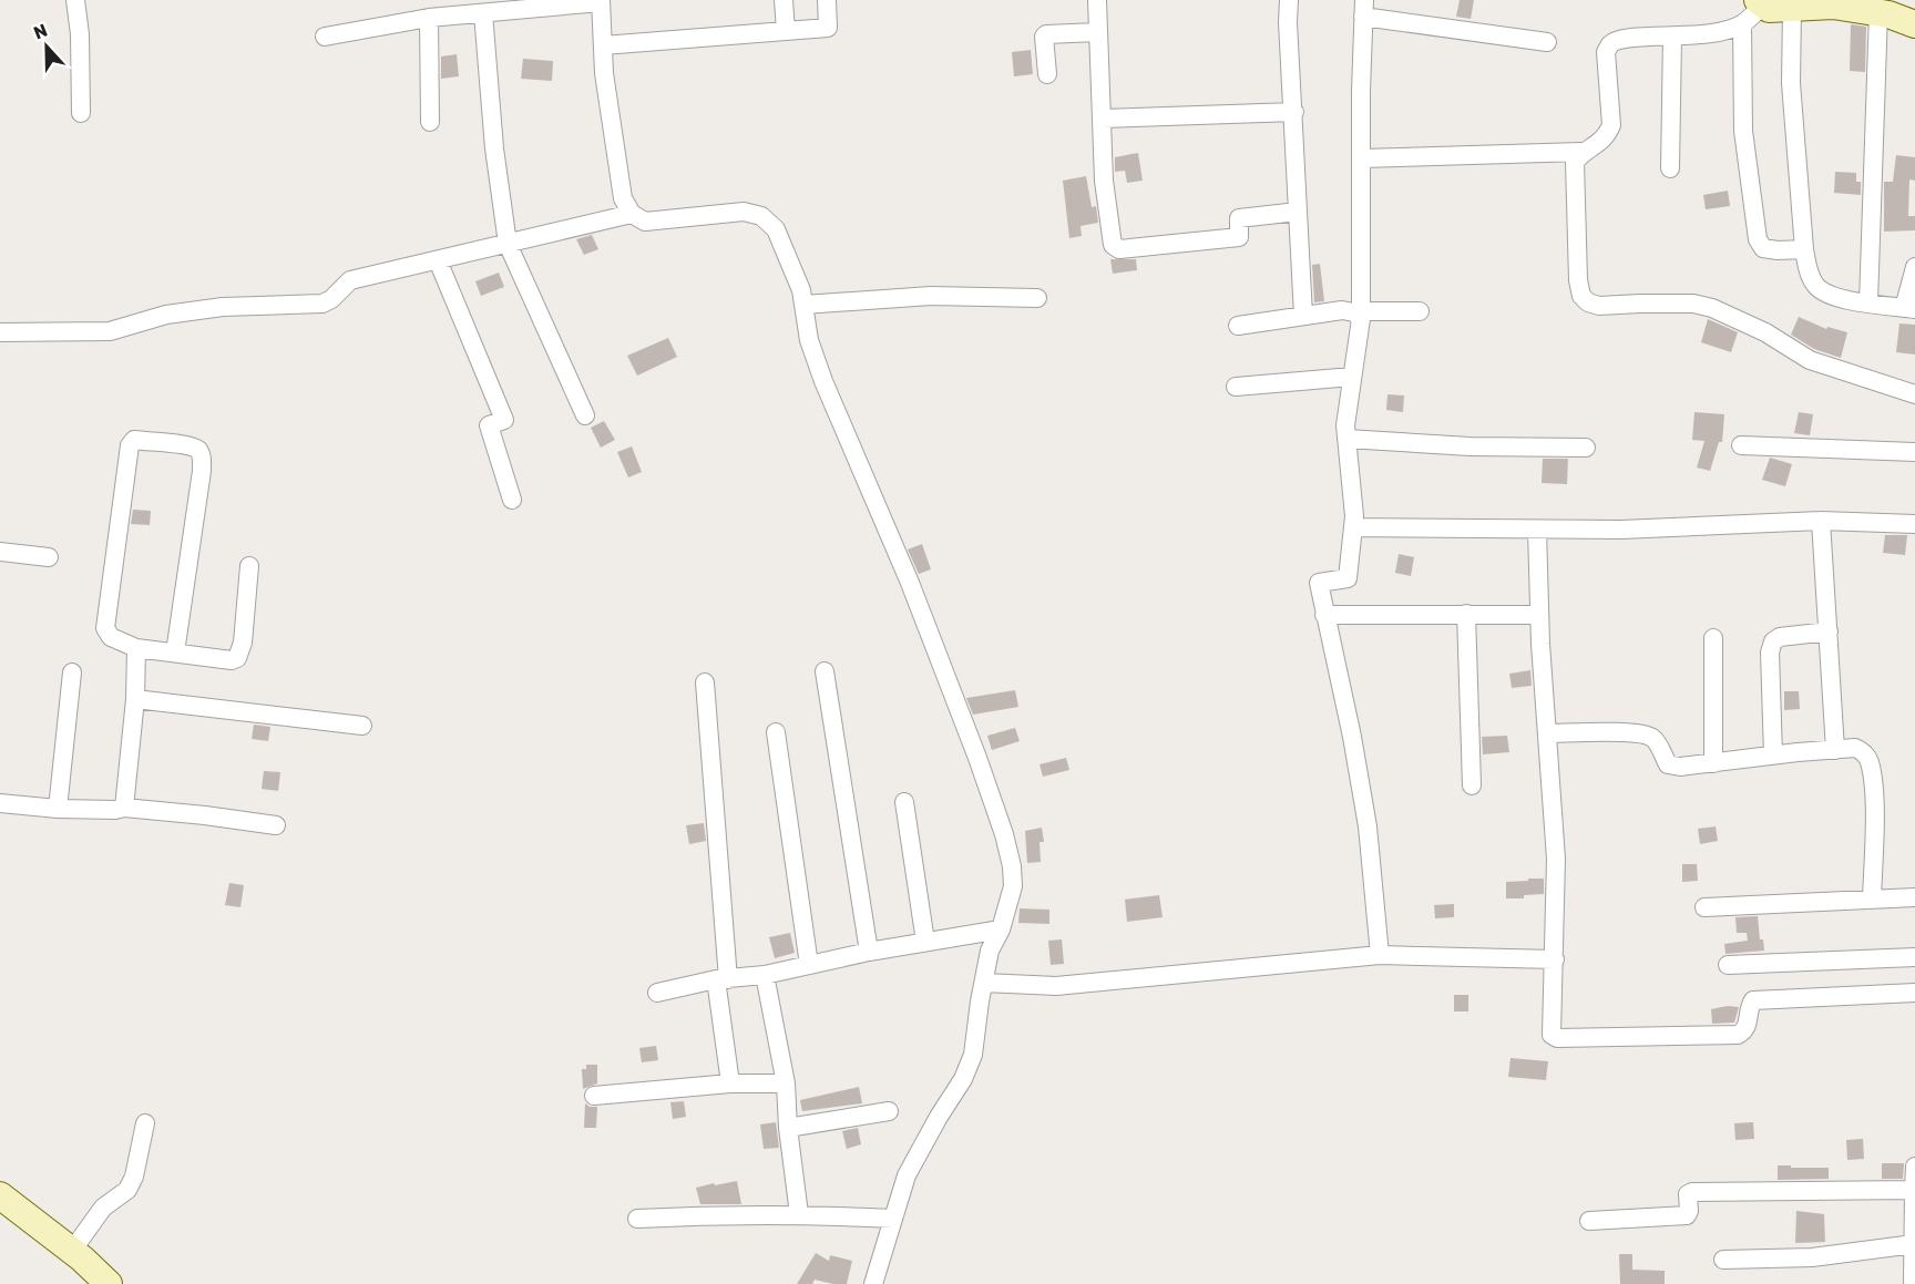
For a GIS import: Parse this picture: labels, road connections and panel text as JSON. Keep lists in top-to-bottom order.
{
  "north": "top"
}
